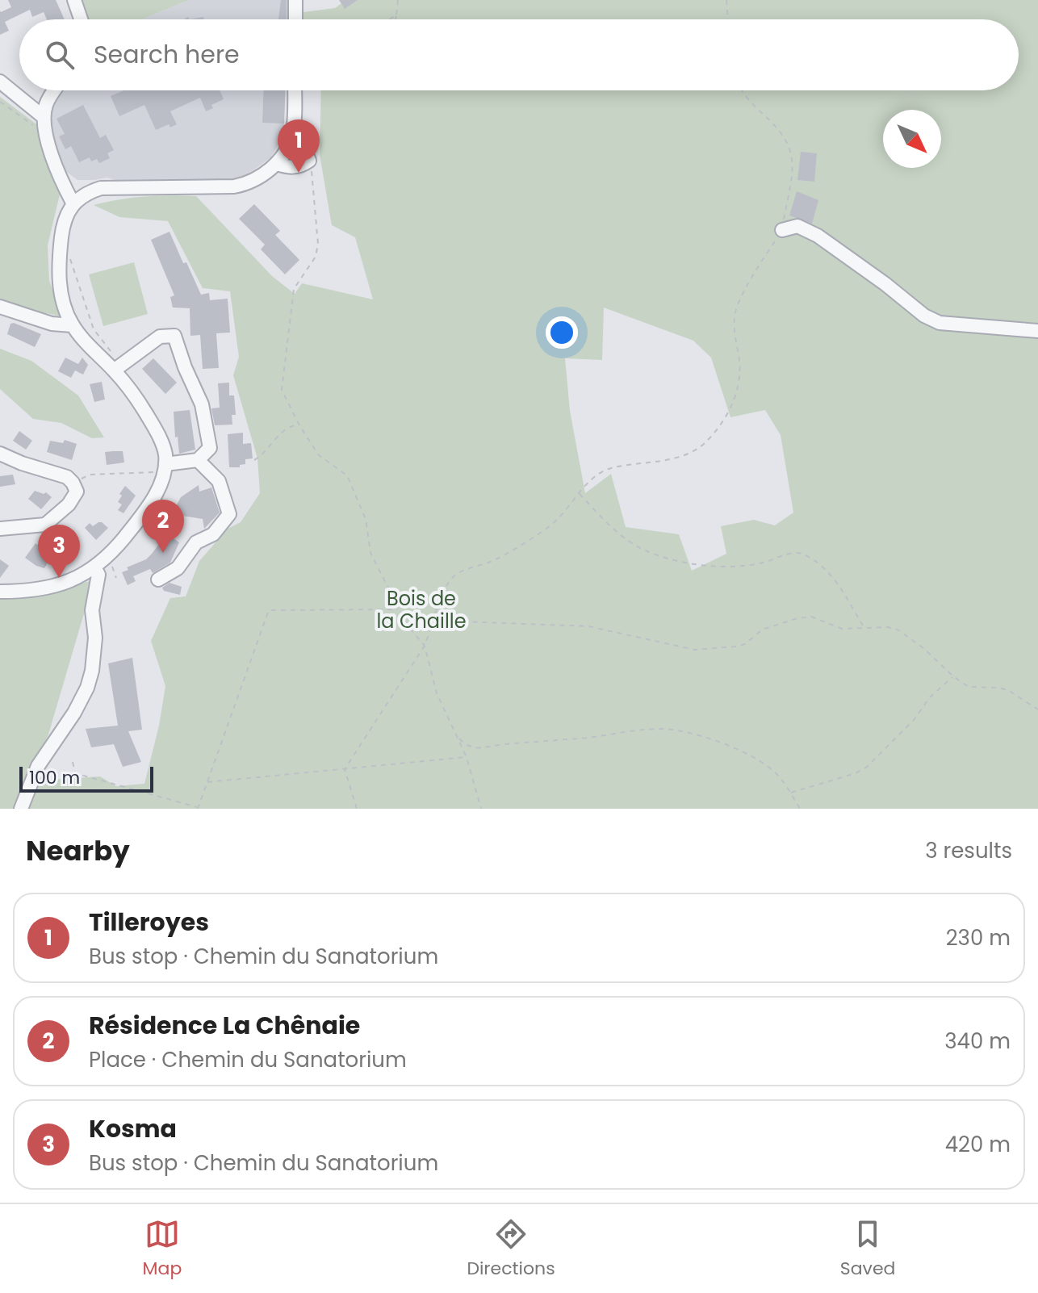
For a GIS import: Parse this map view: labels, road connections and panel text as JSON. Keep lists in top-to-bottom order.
{
  "parks": ["Bois de la Chaille"],
  "scale_bar": "100 m",
  "north": "bottom right",
  "page": {
    "search": "Search here",
    "pins": ["1", "2", "3"],
    "scale": "100 m",
    "heading": ["Nearby", "3 results"],
    "list": [
      {
        "mark": "1",
        "name": "Tilleroyes",
        "note": "Bus stop · Chemin du Sanatorium",
        "value": "230 m"
      },
      {
        "mark": "2",
        "name": "Résidence La Chênaie",
        "note": "Place · Chemin du Sanatorium",
        "value": "340 m"
      },
      {
        "mark": "3",
        "name": "Kosma",
        "note": "Bus stop · Chemin du Sanatorium",
        "value": "420 m"
      }
    ],
    "nav": ["Map", "Directions", "Saved"]
  }
}
